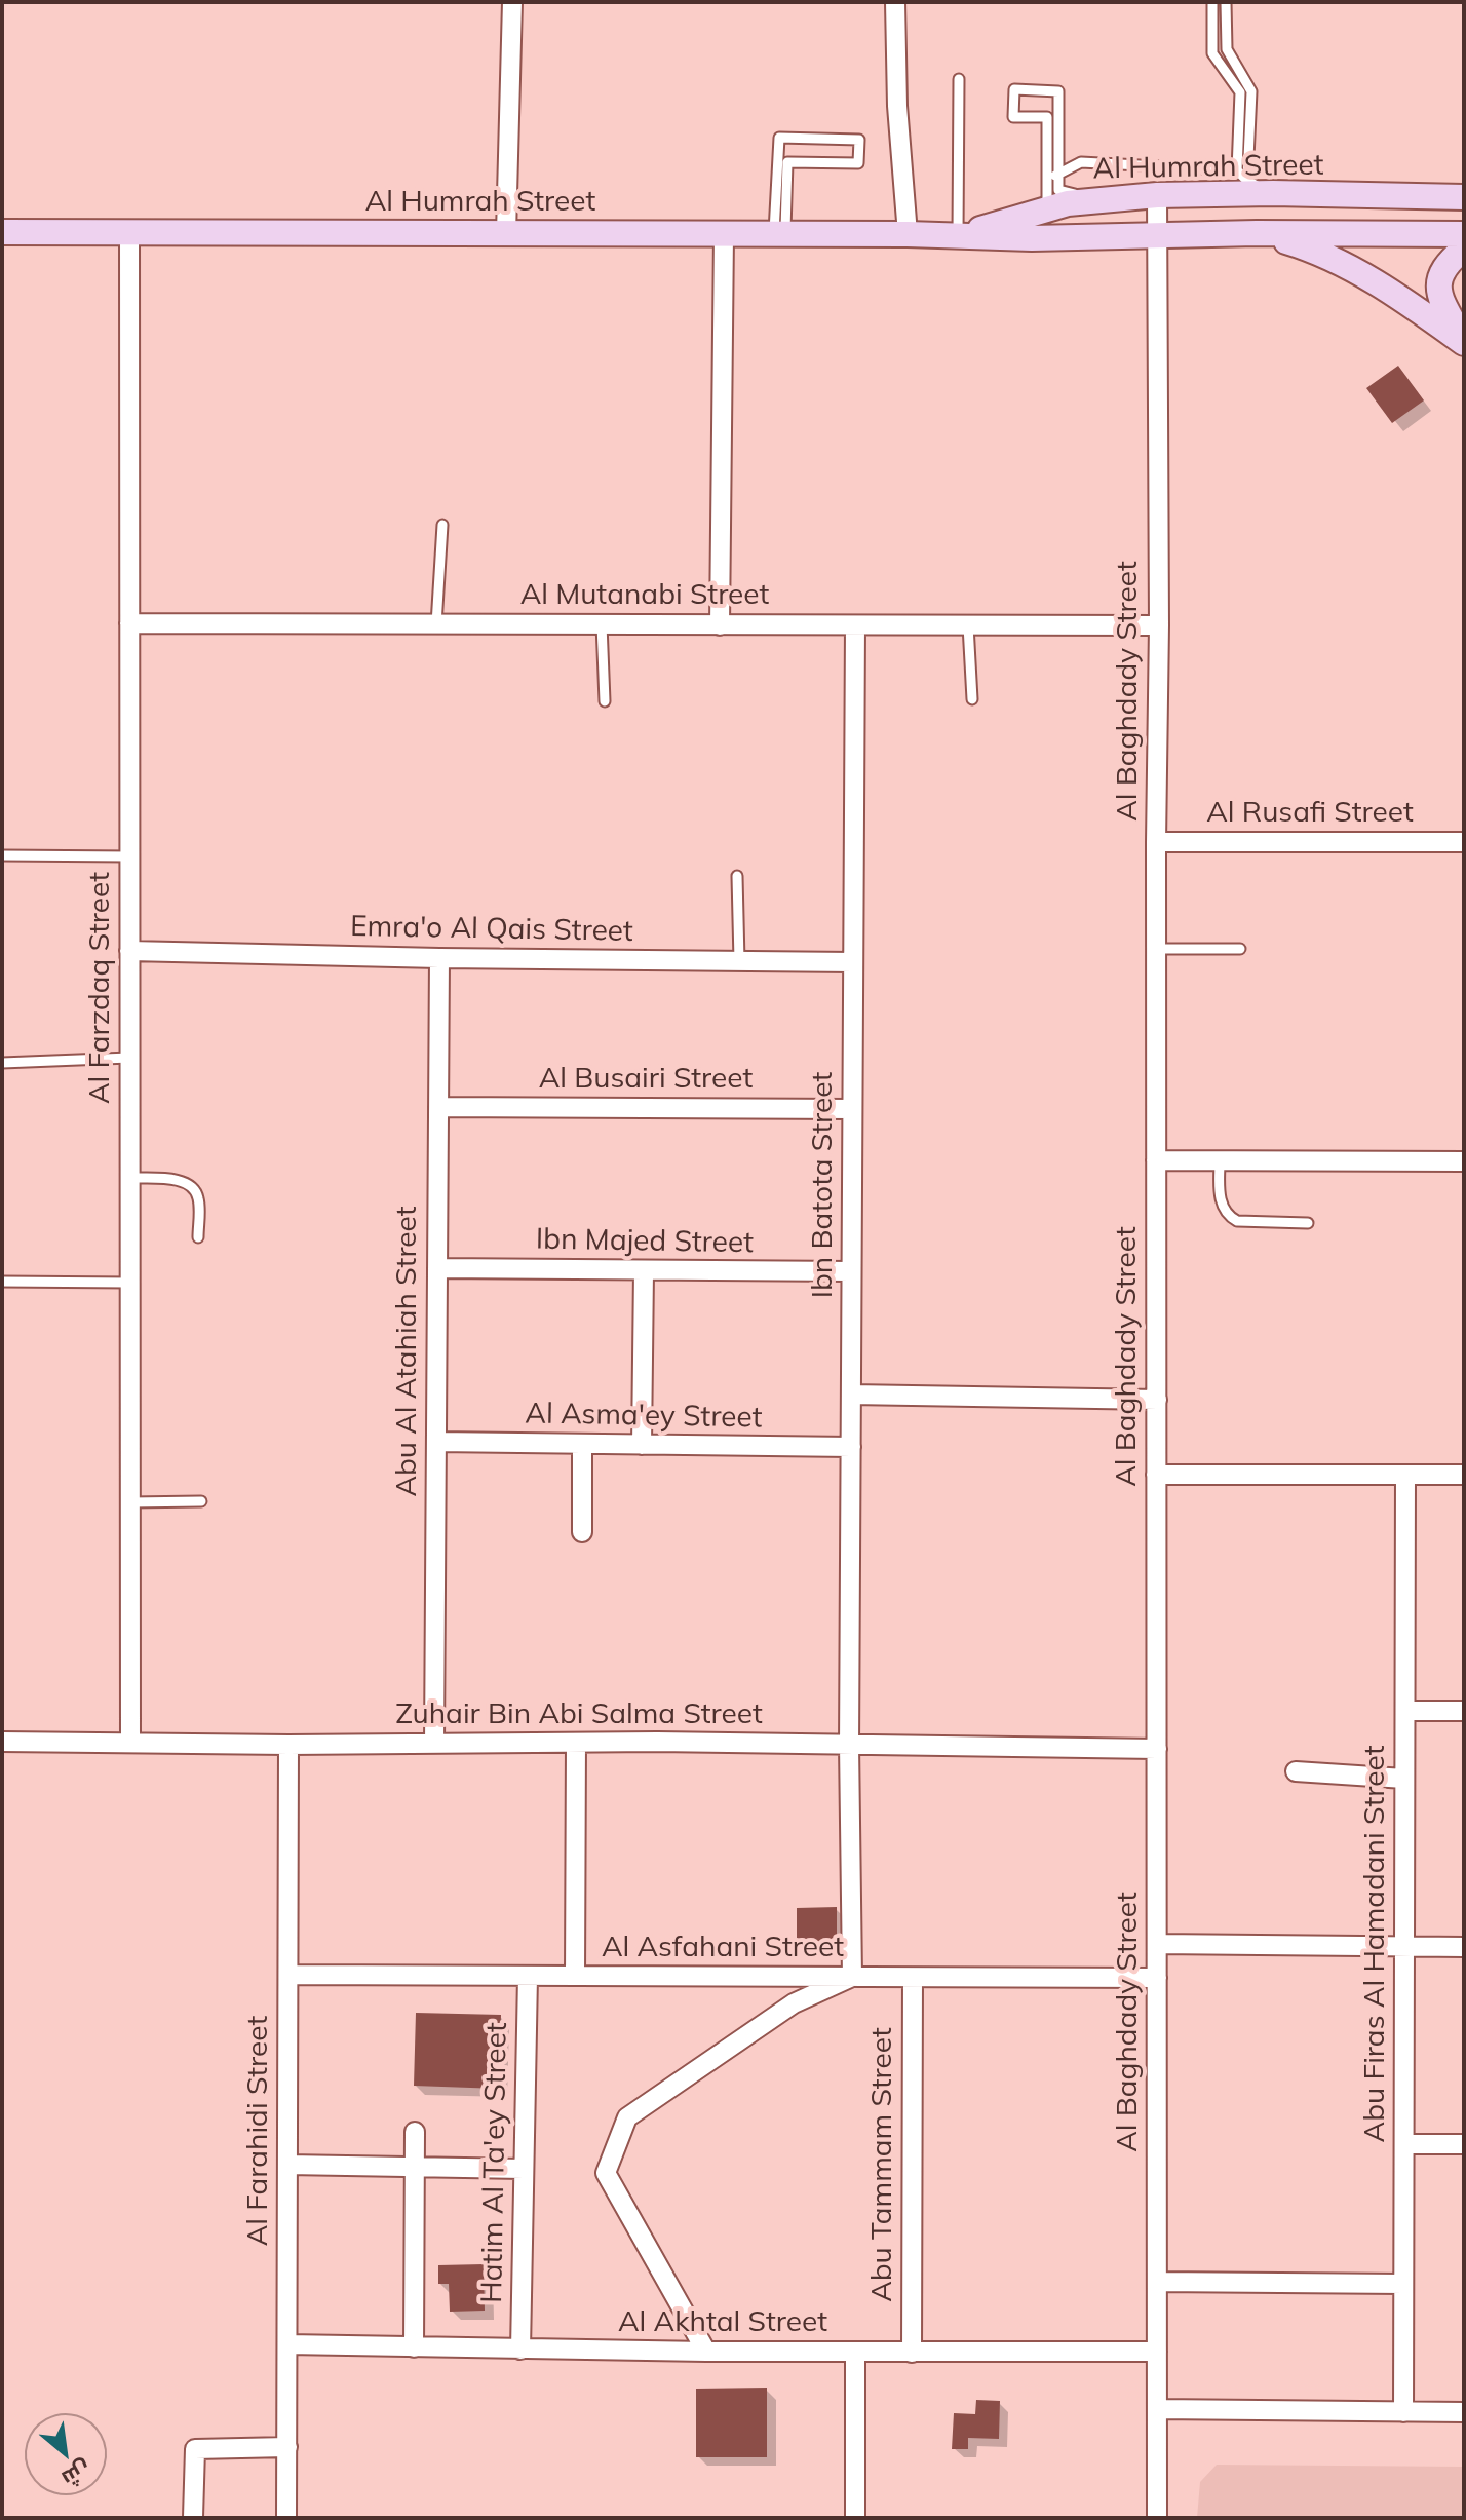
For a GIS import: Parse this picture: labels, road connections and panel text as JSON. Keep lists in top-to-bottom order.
{
  "streets": {
    "street": [
      "Al Humrah Street",
      "Al Mutanabi Street",
      "Al Baghdady Street",
      "Al Rusafi Street",
      "Emra'o Al Qais Street",
      "Al Farzdaq Street",
      "Al Busairi Street",
      "Ibn Batota Street",
      "Ibn Majed Street",
      "Abu Al Atahiah Street",
      "Al Asma'ey Street",
      "Zuhair Bin Abi Salma Street",
      "Abu Firas Al Hamadani Street",
      "Al Asfahani Street",
      "Al Farahidi Street",
      "Hatim Al Ta'ey Street",
      "Abu Tammam Street",
      "Al Akhtal Street"
    ]
  },
  "crossings": [
    ["Al Humrah Street", "Al Baghdady Street"],
    ["Al Humrah Street", "Al Farzdaq Street"],
    ["Al Mutanabi Street", "Al Baghdady Street"],
    ["Al Mutanabi Street", "Al Farzdaq Street"],
    ["Al Mutanabi Street", "Ibn Batota Street"],
    ["Al Baghdady Street", "Al Rusafi Street"],
    ["Al Baghdady Street", "Zuhair Bin Abi Salma Street"],
    ["Al Baghdady Street", "Al Asfahani Street"],
    ["Al Baghdady Street", "Al Akhtal Street"],
    ["Emra'o Al Qais Street", "Al Farzdaq Street"],
    ["Emra'o Al Qais Street", "Ibn Batota Street"],
    ["Emra'o Al Qais Street", "Abu Al Atahiah Street"],
    ["Al Farzdaq Street", "Zuhair Bin Abi Salma Street"],
    ["Al Busairi Street", "Ibn Batota Street"],
    ["Al Busairi Street", "Abu Al Atahiah Street"],
    ["Ibn Batota Street", "Ibn Majed Street"],
    ["Ibn Batota Street", "Al Asma'ey Street"],
    ["Ibn Batota Street", "Zuhair Bin Abi Salma Street"],
    ["Ibn Batota Street", "Al Asfahani Street"],
    ["Ibn Majed Street", "Abu Al Atahiah Street"],
    ["Abu Al Atahiah Street", "Al Asma'ey Street"],
    ["Abu Al Atahiah Street", "Zuhair Bin Abi Salma Street"],
    ["Zuhair Bin Abi Salma Street", "Al Farahidi Street"],
    ["Al Asfahani Street", "Al Farahidi Street"],
    ["Al Asfahani Street", "Hatim Al Ta'ey Street"],
    ["Al Asfahani Street", "Abu Tammam Street"],
    ["Al Farahidi Street", "Al Akhtal Street"],
    ["Hatim Al Ta'ey Street", "Al Akhtal Street"],
    ["Abu Tammam Street", "Al Akhtal Street"]
  ],
  "north": "bottom right"
}
